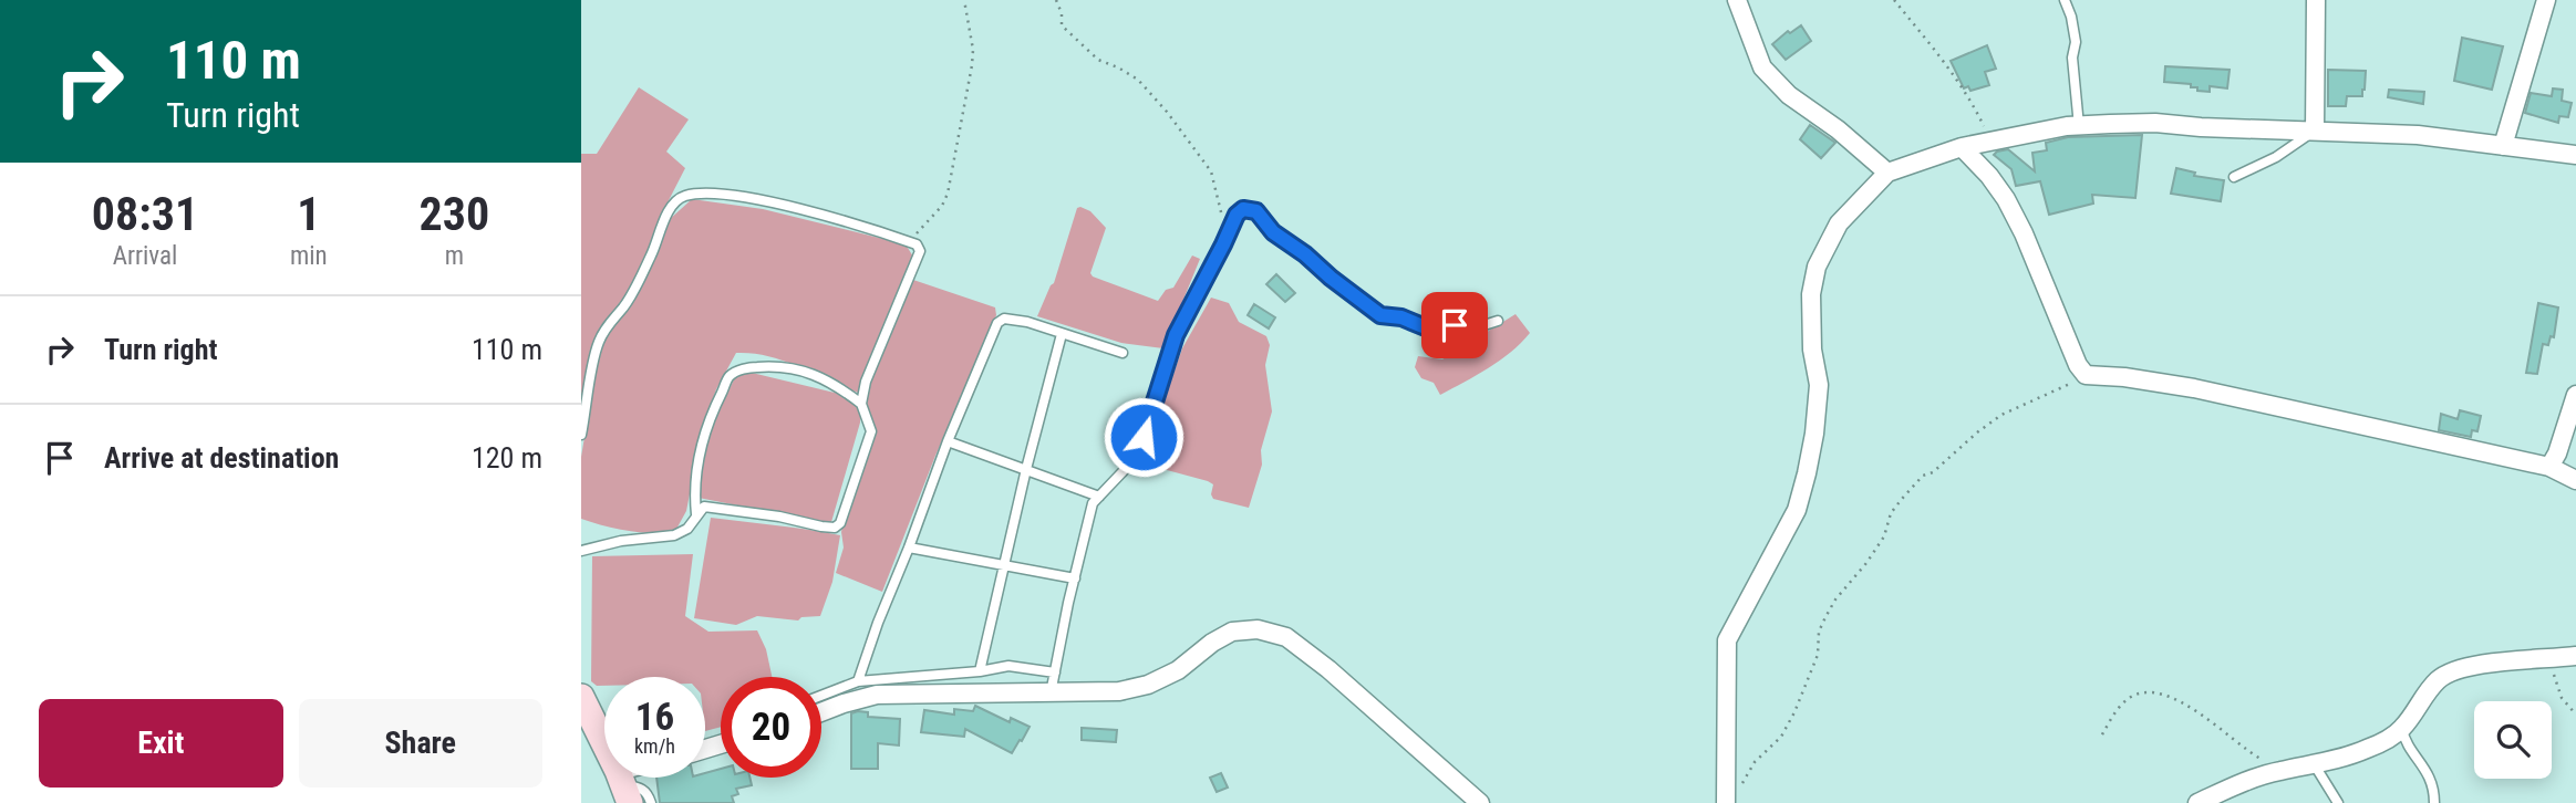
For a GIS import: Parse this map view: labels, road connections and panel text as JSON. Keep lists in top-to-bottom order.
{
  "page": {
    "turn": ["110 m", "Turn right"],
    "eta": [
      "08:31",
      "Arrival",
      "1",
      "min",
      "230",
      "m"
    ],
    "list": [
      {
        "name": "Turn right",
        "value": "110 m"
      },
      {
        "name": "Arrive at destination",
        "value": "120 m"
      }
    ],
    "speed": "16 km/h",
    "limit": "20",
    "buttons": ["Exit", "Share"]
  }
}
